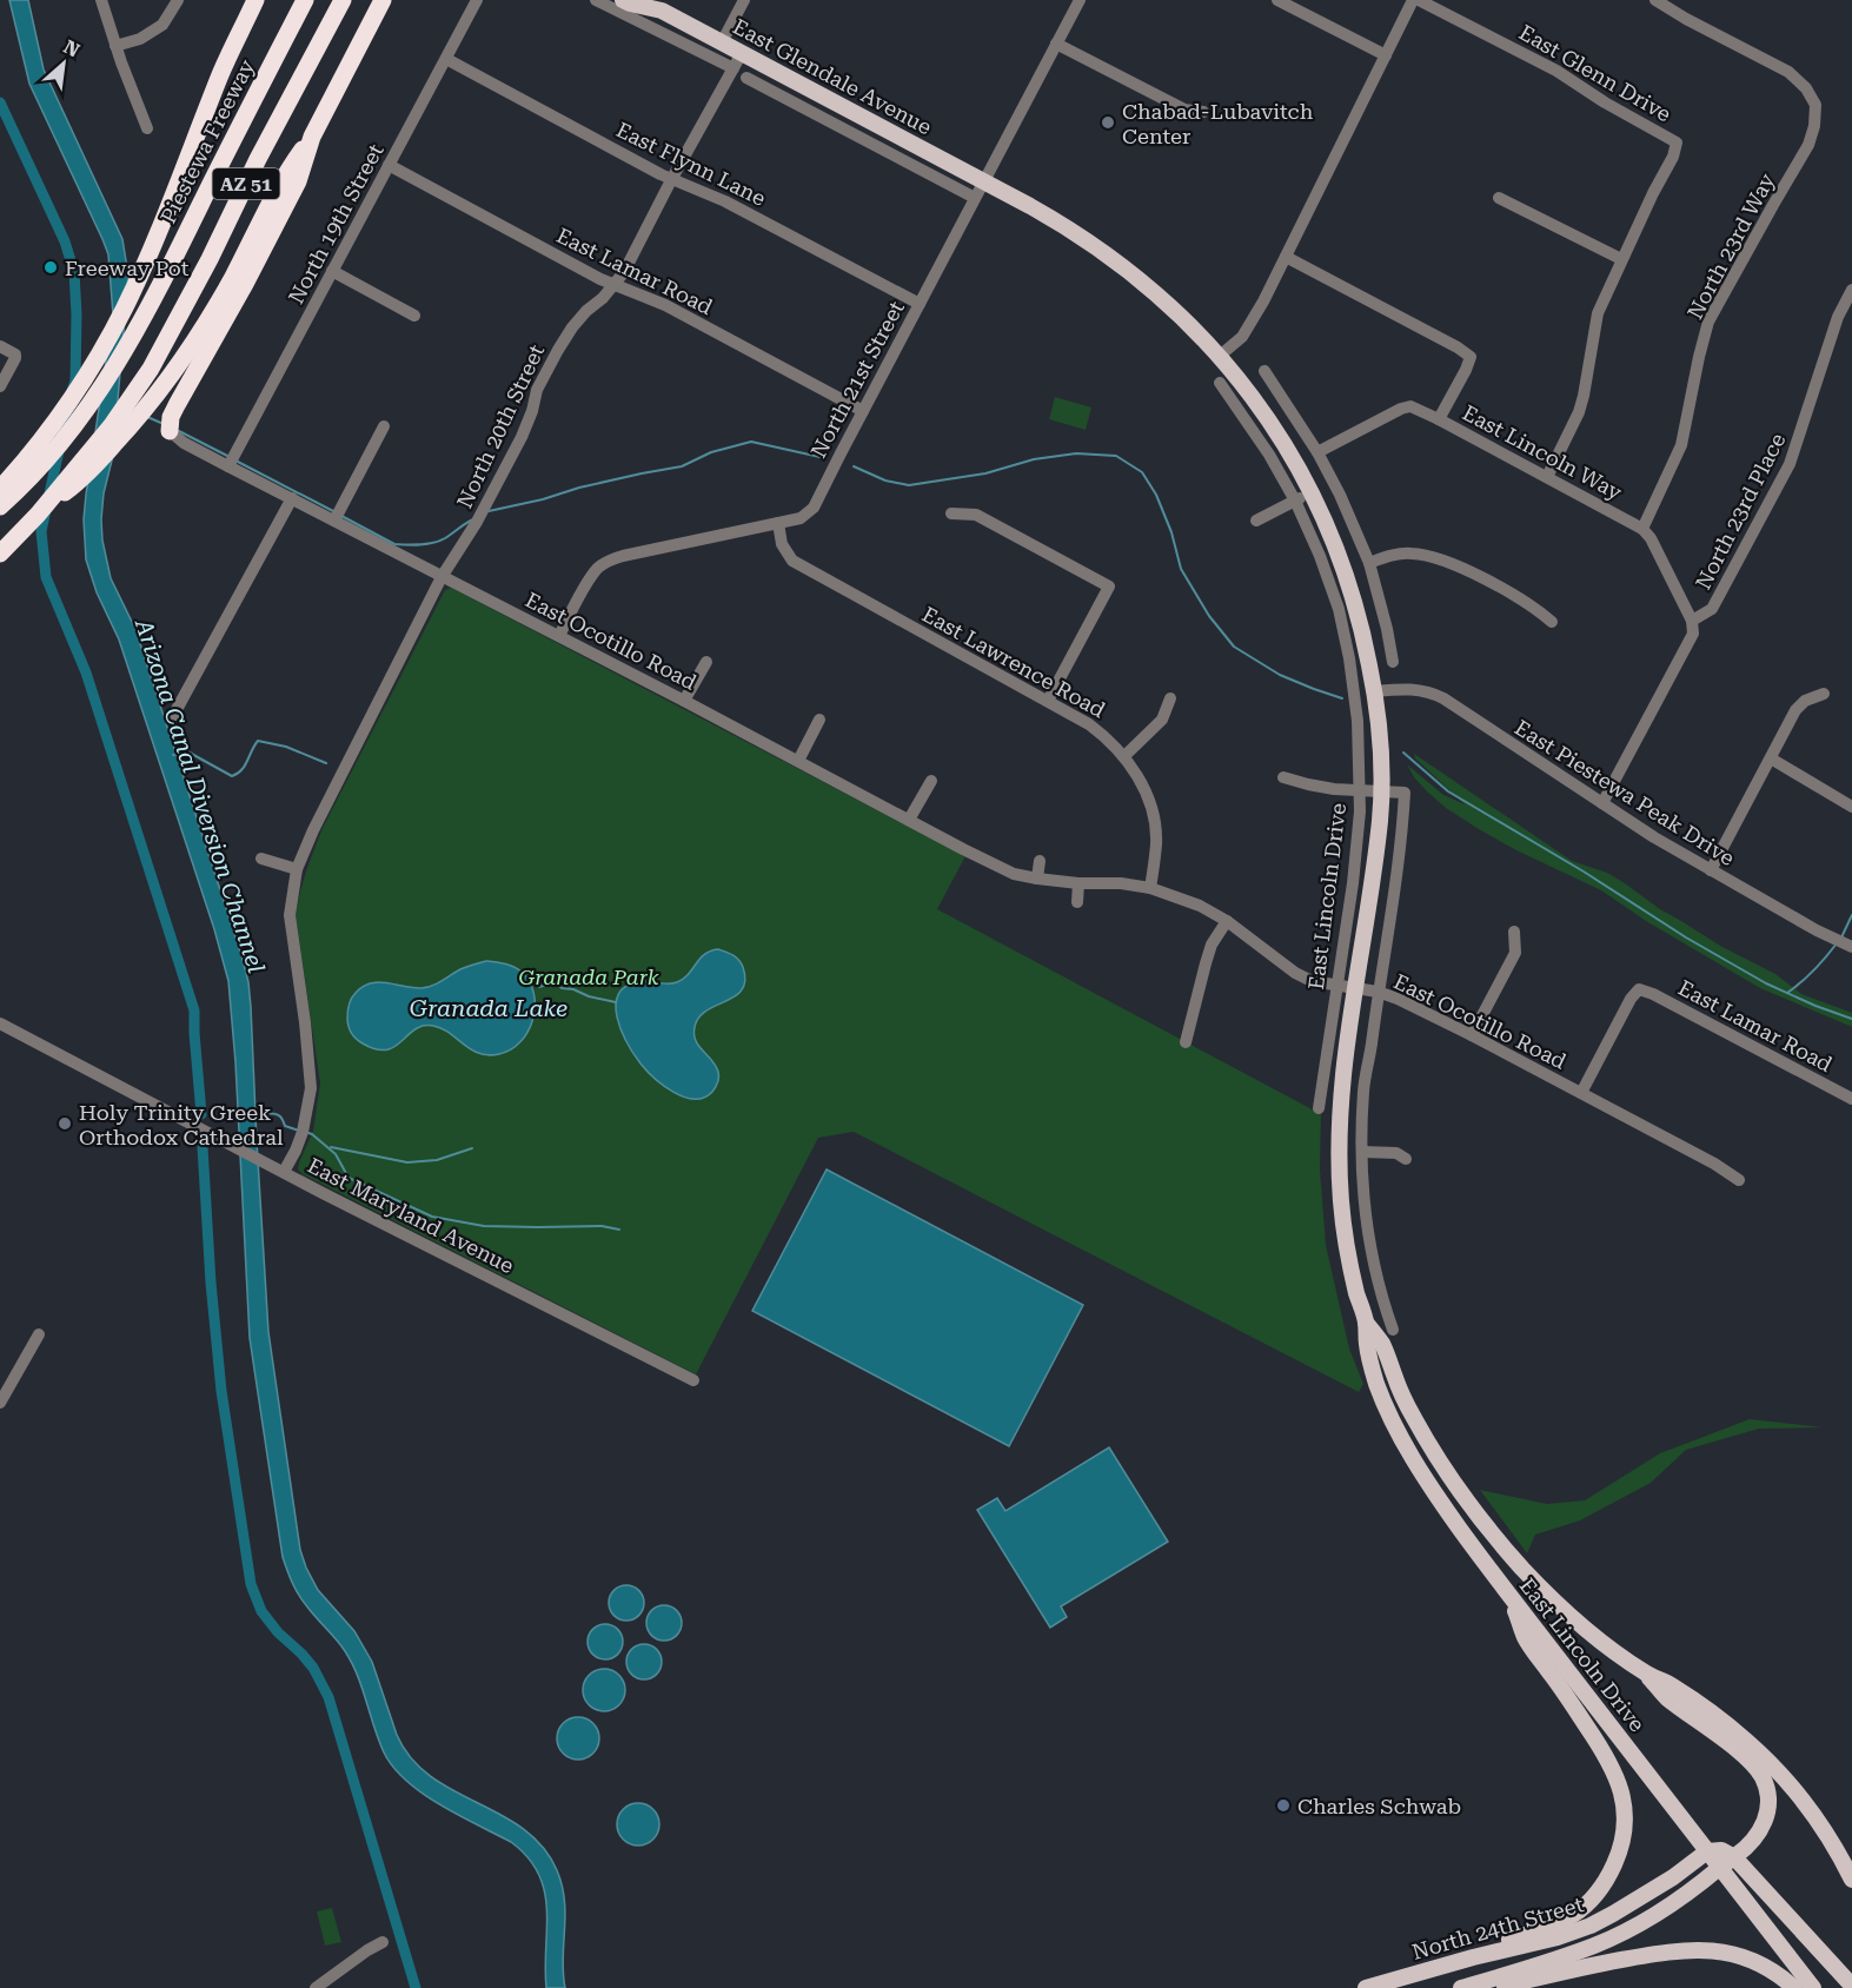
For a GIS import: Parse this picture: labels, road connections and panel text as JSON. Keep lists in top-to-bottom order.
{
  "streets": {
    "highway": ["Piestewa Freeway", "AZ 51"],
    "main road": ["East Glendale Avenue", "East Lincoln Drive", "North 24th Street"],
    "street": [
      "East Glenn Drive",
      "East Flynn Lane",
      "North 19th Street",
      "North 23rd Way",
      "East Lamar Road",
      "North 21st Street",
      "North 20th Street",
      "East Lincoln Way",
      "North 23rd Place",
      "East Ocotillo Road",
      "East Lawrence Road",
      "East Piestewa Peak Drive",
      "East Maryland Avenue"
    ]
  },
  "crossings": [
    ["East Glendale Avenue", "North 21st Street"],
    ["East Glendale Avenue", "North 20th Street"],
    ["East Glendale Avenue", "East Lincoln Drive"],
    ["East Flynn Lane", "North 19th Street"],
    ["East Flynn Lane", "North 21st Street"],
    ["East Flynn Lane", "North 20th Street"],
    ["North 19th Street", "East Lamar Road"],
    ["North 19th Street", "East Ocotillo Road"],
    ["North 23rd Way", "East Lincoln Way"],
    ["East Lamar Road", "North 21st Street"],
    ["East Lamar Road", "North 20th Street"],
    ["East Lamar Road", "East Ocotillo Road"],
    ["North 21st Street", "East Ocotillo Road"],
    ["North 21st Street", "East Lawrence Road"],
    ["North 21st Street", "East Lincoln Drive"],
    ["North 20th Street", "East Ocotillo Road"],
    ["North 20th Street", "East Maryland Avenue"],
    ["East Lincoln Way", "North 23rd Place"],
    ["North 23rd Place", "East Piestewa Peak Drive"],
    ["East Ocotillo Road", "East Lawrence Road"],
    ["East Ocotillo Road", "East Lincoln Drive"],
    ["East Piestewa Peak Drive", "East Lincoln Drive"],
    ["East Lincoln Drive", "North 24th Street"]
  ],
  "water": ["Arizona Canal Diversion Channel", "Granada Lake"],
  "parks": ["Granada Park"],
  "places": [
    "Chabad-Lubavitch Center",
    "Freeway Pot",
    "Holy Trinity Greek Orthodox Cathedral",
    "Charles Schwab"
  ],
  "north": "top right"
}
